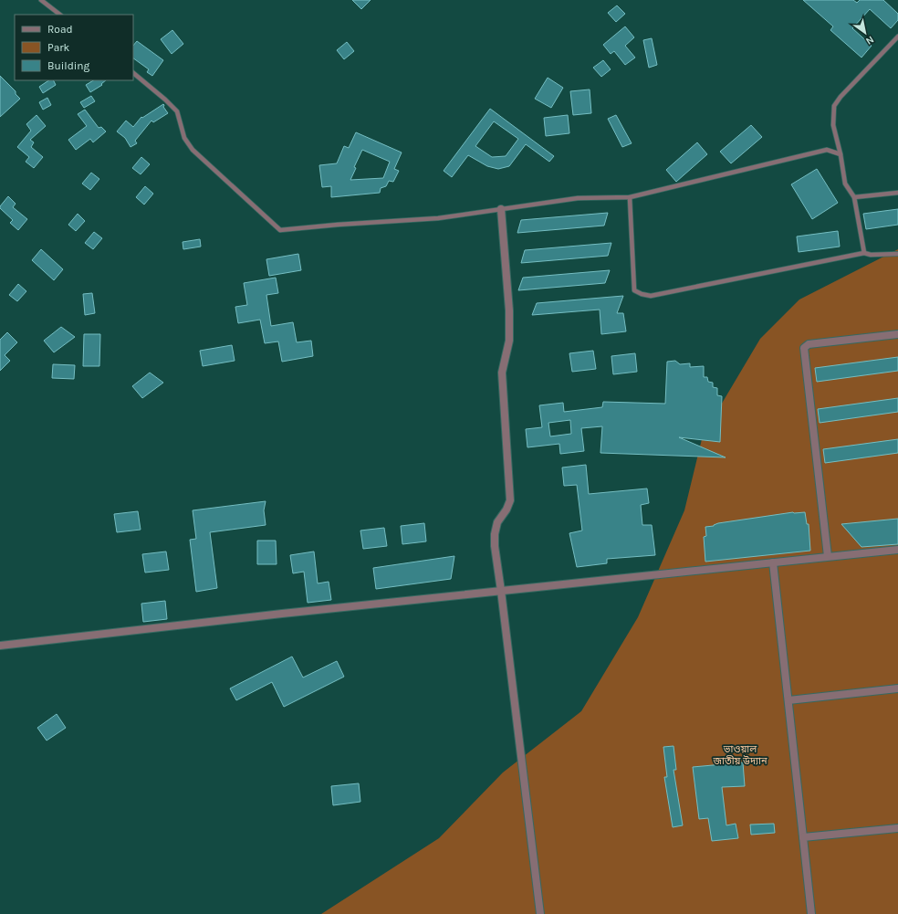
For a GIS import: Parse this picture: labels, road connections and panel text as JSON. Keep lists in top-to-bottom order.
{
  "parks": ["ভাওয়াল জাতীয় উদ্যান"],
  "legend": ["Road", "Park", "Building"],
  "north": "bottom right"
}
